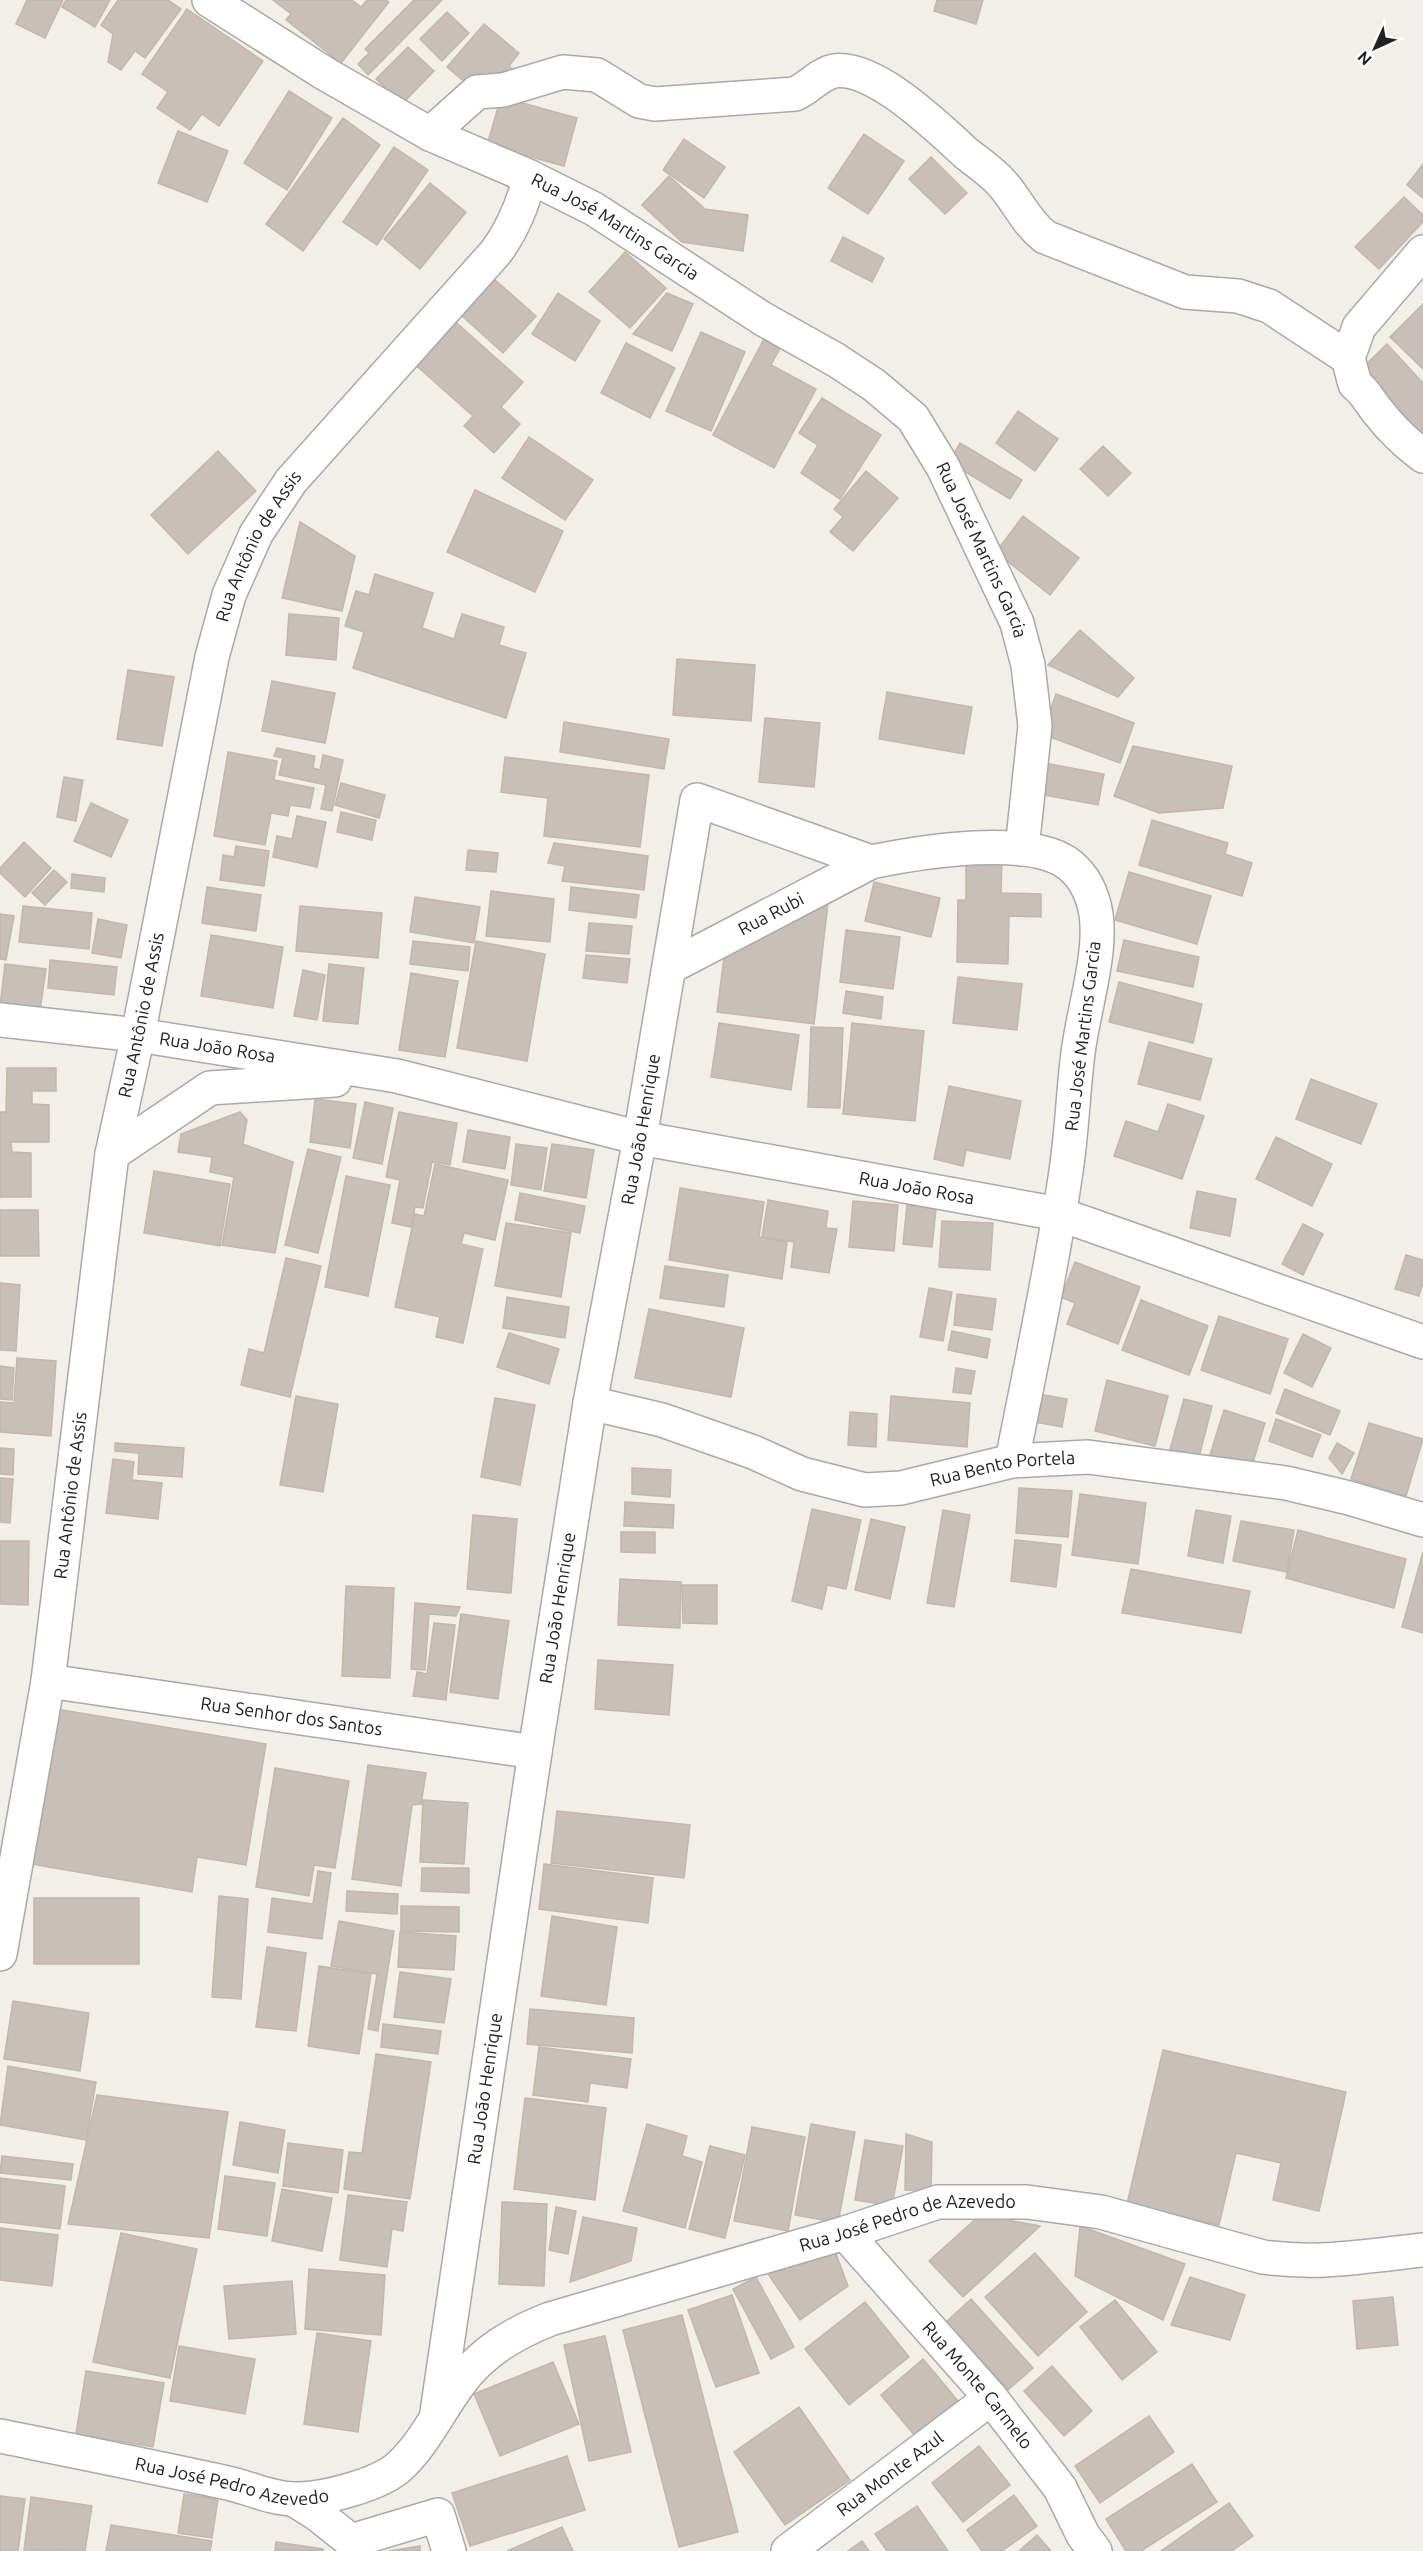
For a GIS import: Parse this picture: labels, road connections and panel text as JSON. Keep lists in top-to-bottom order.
{
  "streets": {
    "street": [
      "Rua José Martins Garcia",
      "Rua Antônio de Assis",
      "Rua Rubi",
      "Rua João Rosa",
      "Rua João Henrique",
      "Rua Bento Portela",
      "Rua Senhor dos Santos",
      "Rua José Pedro de Azevedo",
      "Rua Monte Carmelo",
      "Rua Monte Azul",
      "Rua José Pedro Azevedo"
    ]
  },
  "crossings": [
    ["Rua José Martins Garcia", "Rua Antônio de Assis"],
    ["Rua José Martins Garcia", "Rua Rubi"],
    ["Rua José Martins Garcia", "Rua João Rosa"],
    ["Rua José Martins Garcia", "Rua Bento Portela"],
    ["Rua Antônio de Assis", "Rua João Rosa"],
    ["Rua Antônio de Assis", "Rua Senhor dos Santos"],
    ["Rua Rubi", "Rua João Henrique"],
    ["Rua João Rosa", "Rua João Henrique"],
    ["Rua João Henrique", "Rua Bento Portela"],
    ["Rua João Henrique", "Rua Senhor dos Santos"],
    ["Rua João Henrique", "Rua José Pedro de Azevedo"],
    ["Rua João Henrique", "Rua José Pedro Azevedo"],
    ["Rua José Pedro de Azevedo", "Rua Monte Carmelo"],
    ["Rua José Pedro de Azevedo", "Rua José Pedro Azevedo"],
    ["Rua Monte Carmelo", "Rua Monte Azul"]
  ],
  "north": "bottom left"
}
